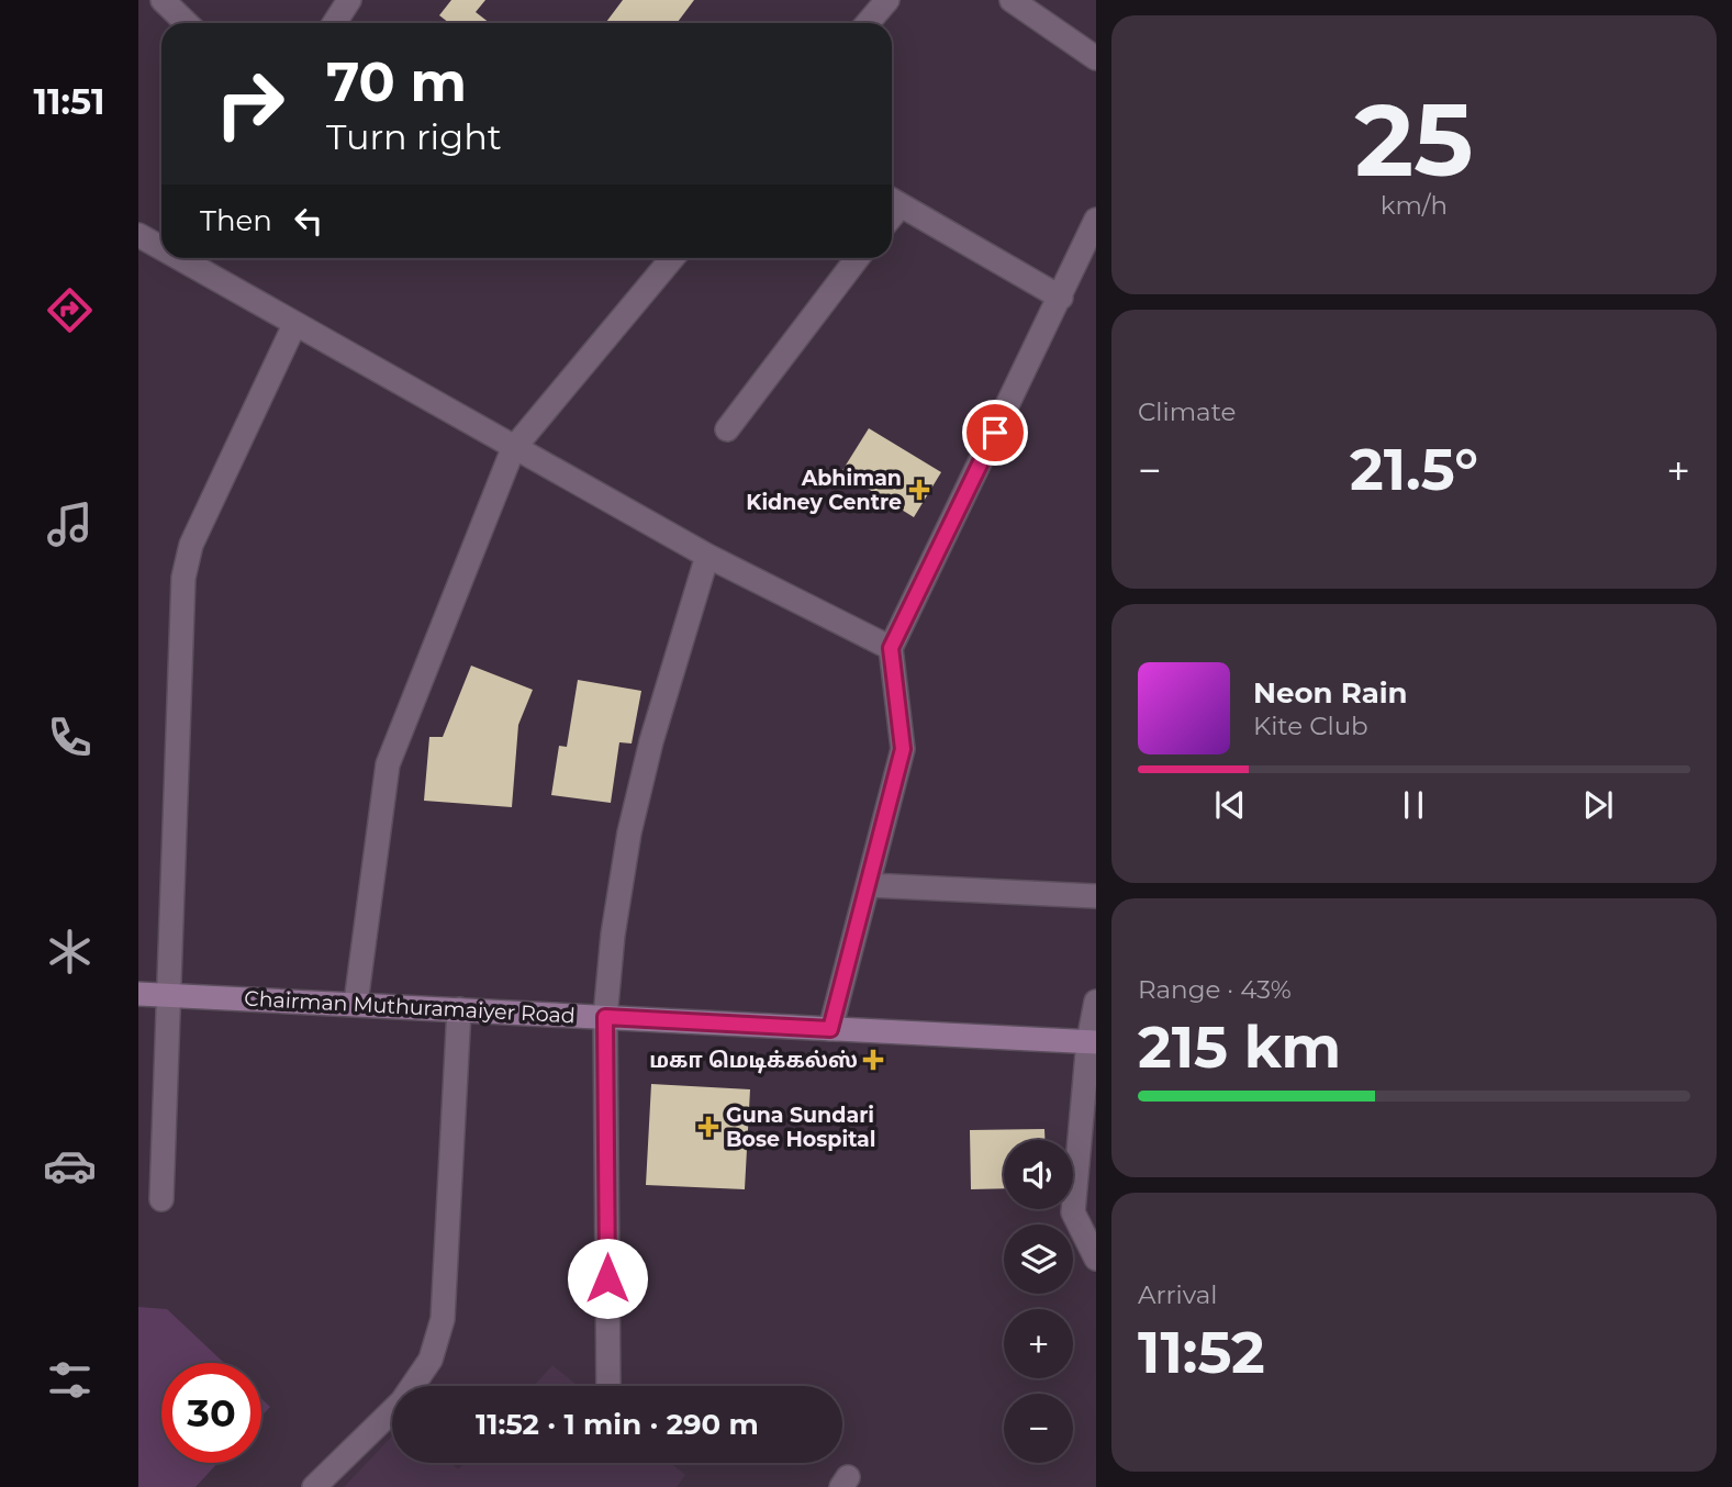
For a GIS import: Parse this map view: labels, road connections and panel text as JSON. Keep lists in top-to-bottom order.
{
  "streets": {
    "street": ["Chairman Muthuramaiyer Road"]
  },
  "places": {
    "health": ["Abhiman Kidney Centre", "மகா மெடிக்கல்ஸ்", "Guna Sundari Bose Hospital"]
  },
  "page": {
    "tabs": "11:51",
    "tile": [
      ["25", "km/h"],
      "Climate",
      ["Range · 43%", "215 km"],
      ["Arrival", "11:52"]
    ],
    "turn": ["70 m", "Turn right"],
    "then": "Then",
    "heat": ["−", "21.5°", "+"],
    "song": ["Neon Rain", "Kite Club"],
    "map_buttons": ["+", "−"],
    "limit": "30",
    "trip": "11:52 · 1 min · 290 m"
  }
}
